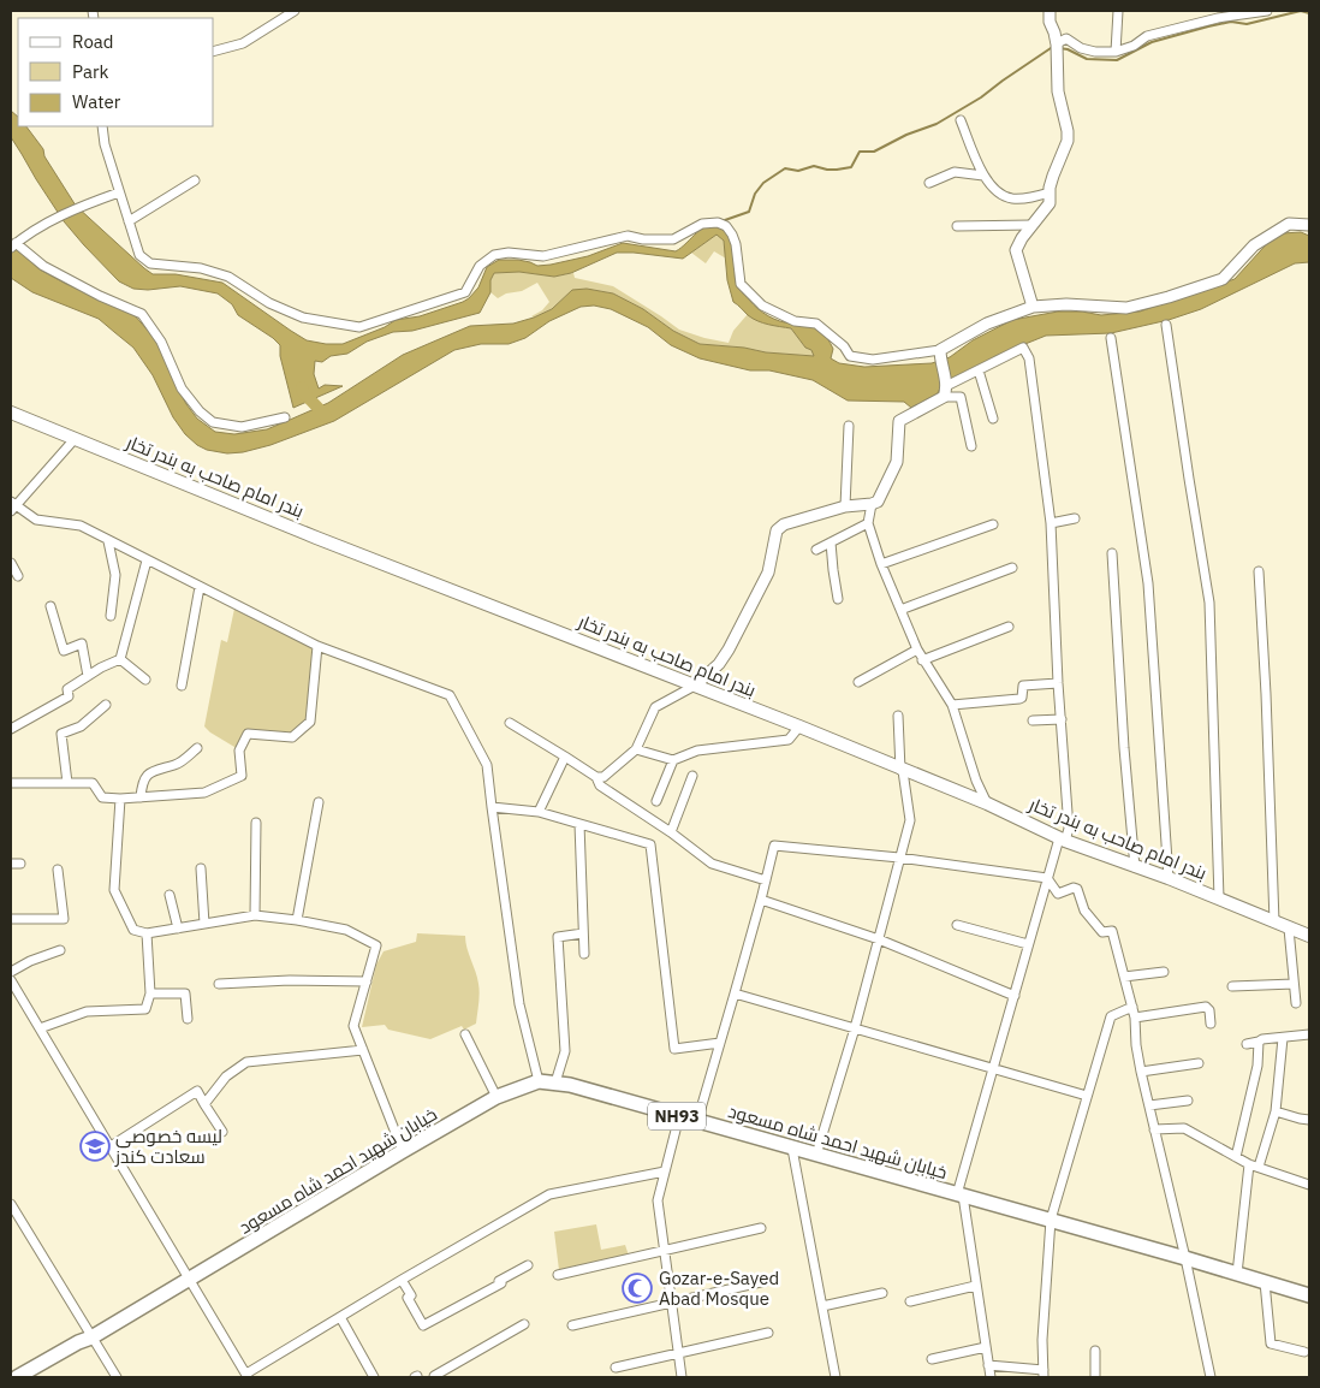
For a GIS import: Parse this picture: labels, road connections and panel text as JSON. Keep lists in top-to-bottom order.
{
  "streets": {
    "main road": ["بندر امام صاحب به بندر تخار", "NH93", "خیابان شهید احمد شاه مسعود"]
  },
  "places": {
    "school or university": ["لیسه خصوصی سعادت کندز"],
    "mosque": ["Gozar-e-Sayed Abad Mosque"]
  },
  "legend": ["Road", "Park", "Water"]
}
